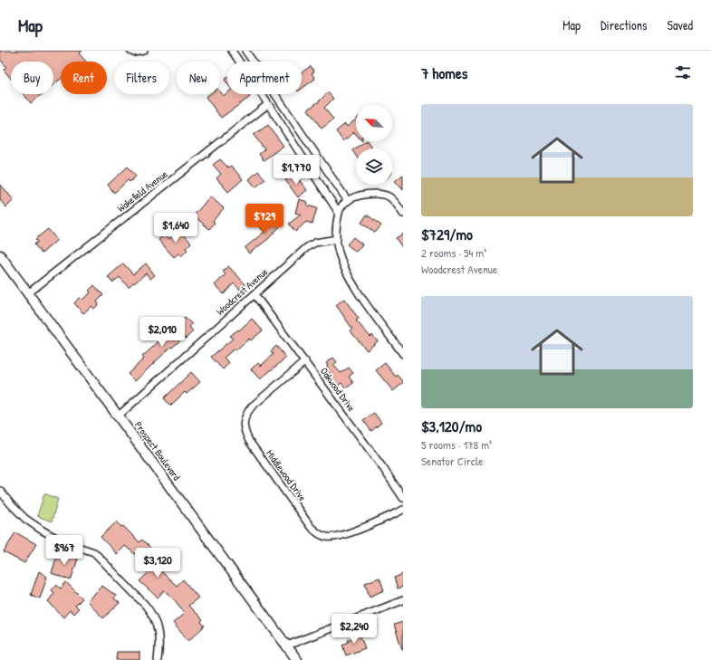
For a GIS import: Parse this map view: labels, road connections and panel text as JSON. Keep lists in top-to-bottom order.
{
  "streets": {
    "main road": ["Prospect Boulevard"],
    "street": [
      "Wakefield Avenue",
      "Woodcrest Avenue",
      "Oakwood Drive",
      "Middlewood Drive"
    ]
  },
  "crossings": [
    ["Wakefield Avenue", "Prospect Boulevard"],
    ["Woodcrest Avenue", "Oakwood Drive"],
    ["Woodcrest Avenue", "Prospect Boulevard"],
    ["Oakwood Drive", "Middlewood Drive"]
  ],
  "north": "top left",
  "page": {
    "header": "Map",
    "nav": ["Map", "Directions", "Saved"],
    "heading": "7 homes",
    "chip": [
      "Buy",
      "Rent",
      "Filters",
      "New",
      "Apartment"
    ],
    "list": [
      {
        "name": "$729/mo",
        "note": "2 rooms · 54 m² · Woodcrest Avenue"
      },
      {
        "name": "$3,120/mo",
        "note": "5 rooms · 178 m² · Senator Circle"
      }
    ],
    "price": [
      "$1,770",
      "$729",
      "$1,640",
      "$2,010",
      "$967",
      "$3,120",
      "$2,240"
    ]
  }
}
